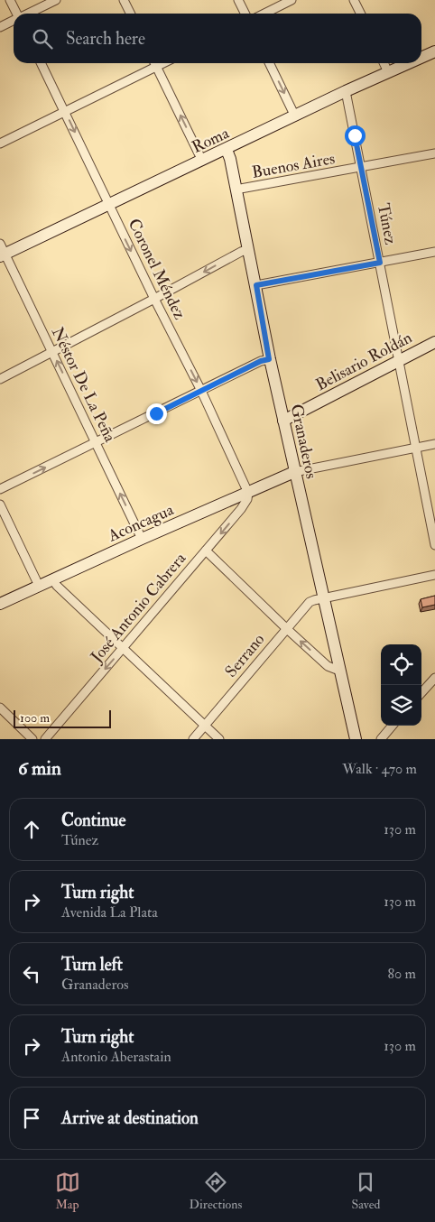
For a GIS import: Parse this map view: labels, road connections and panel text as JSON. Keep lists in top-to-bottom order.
{
  "streets": {
    "street": [
      "Roma",
      "Buenos Aires",
      "Túnez",
      "Coronel Méndez",
      "Belisario Roldán",
      "Néstor De La Peña",
      "Granaderos",
      "Aconcagua",
      "José Antonio Cabrera",
      "Serrano"
    ]
  },
  "crossings": [
    ["Roma", "Túnez"],
    ["Roma", "Coronel Méndez"],
    ["Roma", "Néstor De La Peña"],
    ["Roma", "Granaderos"],
    ["Buenos Aires", "Túnez"],
    ["Buenos Aires", "Granaderos"],
    ["Túnez", "Belisario Roldán"],
    ["Coronel Méndez", "Aconcagua"],
    ["Coronel Méndez", "José Antonio Cabrera"],
    ["Belisario Roldán", "Granaderos"],
    ["Néstor De La Peña", "Aconcagua"],
    ["Granaderos", "Aconcagua"],
    ["Granaderos", "Serrano"],
    ["Aconcagua", "José Antonio Cabrera"]
  ],
  "one_way": ["Coronel Méndez", "Néstor De La Peña", "José Antonio Cabrera"],
  "scale_bar": "100 m",
  "page": {
    "search": "Search here",
    "scale": "100 m",
    "heading": ["6 min", "Walk · 470 m"],
    "list": [
      ["Continue", "Túnez", "130 m"],
      ["Turn right", "Avenida La Plata", "130 m"],
      ["Turn left", "Granaderos", "80 m"],
      ["Turn right", "Antonio Aberastain", "130 m"],
      "Arrive at destination"
    ],
    "nav": ["Map", "Directions", "Saved"]
  }
}
